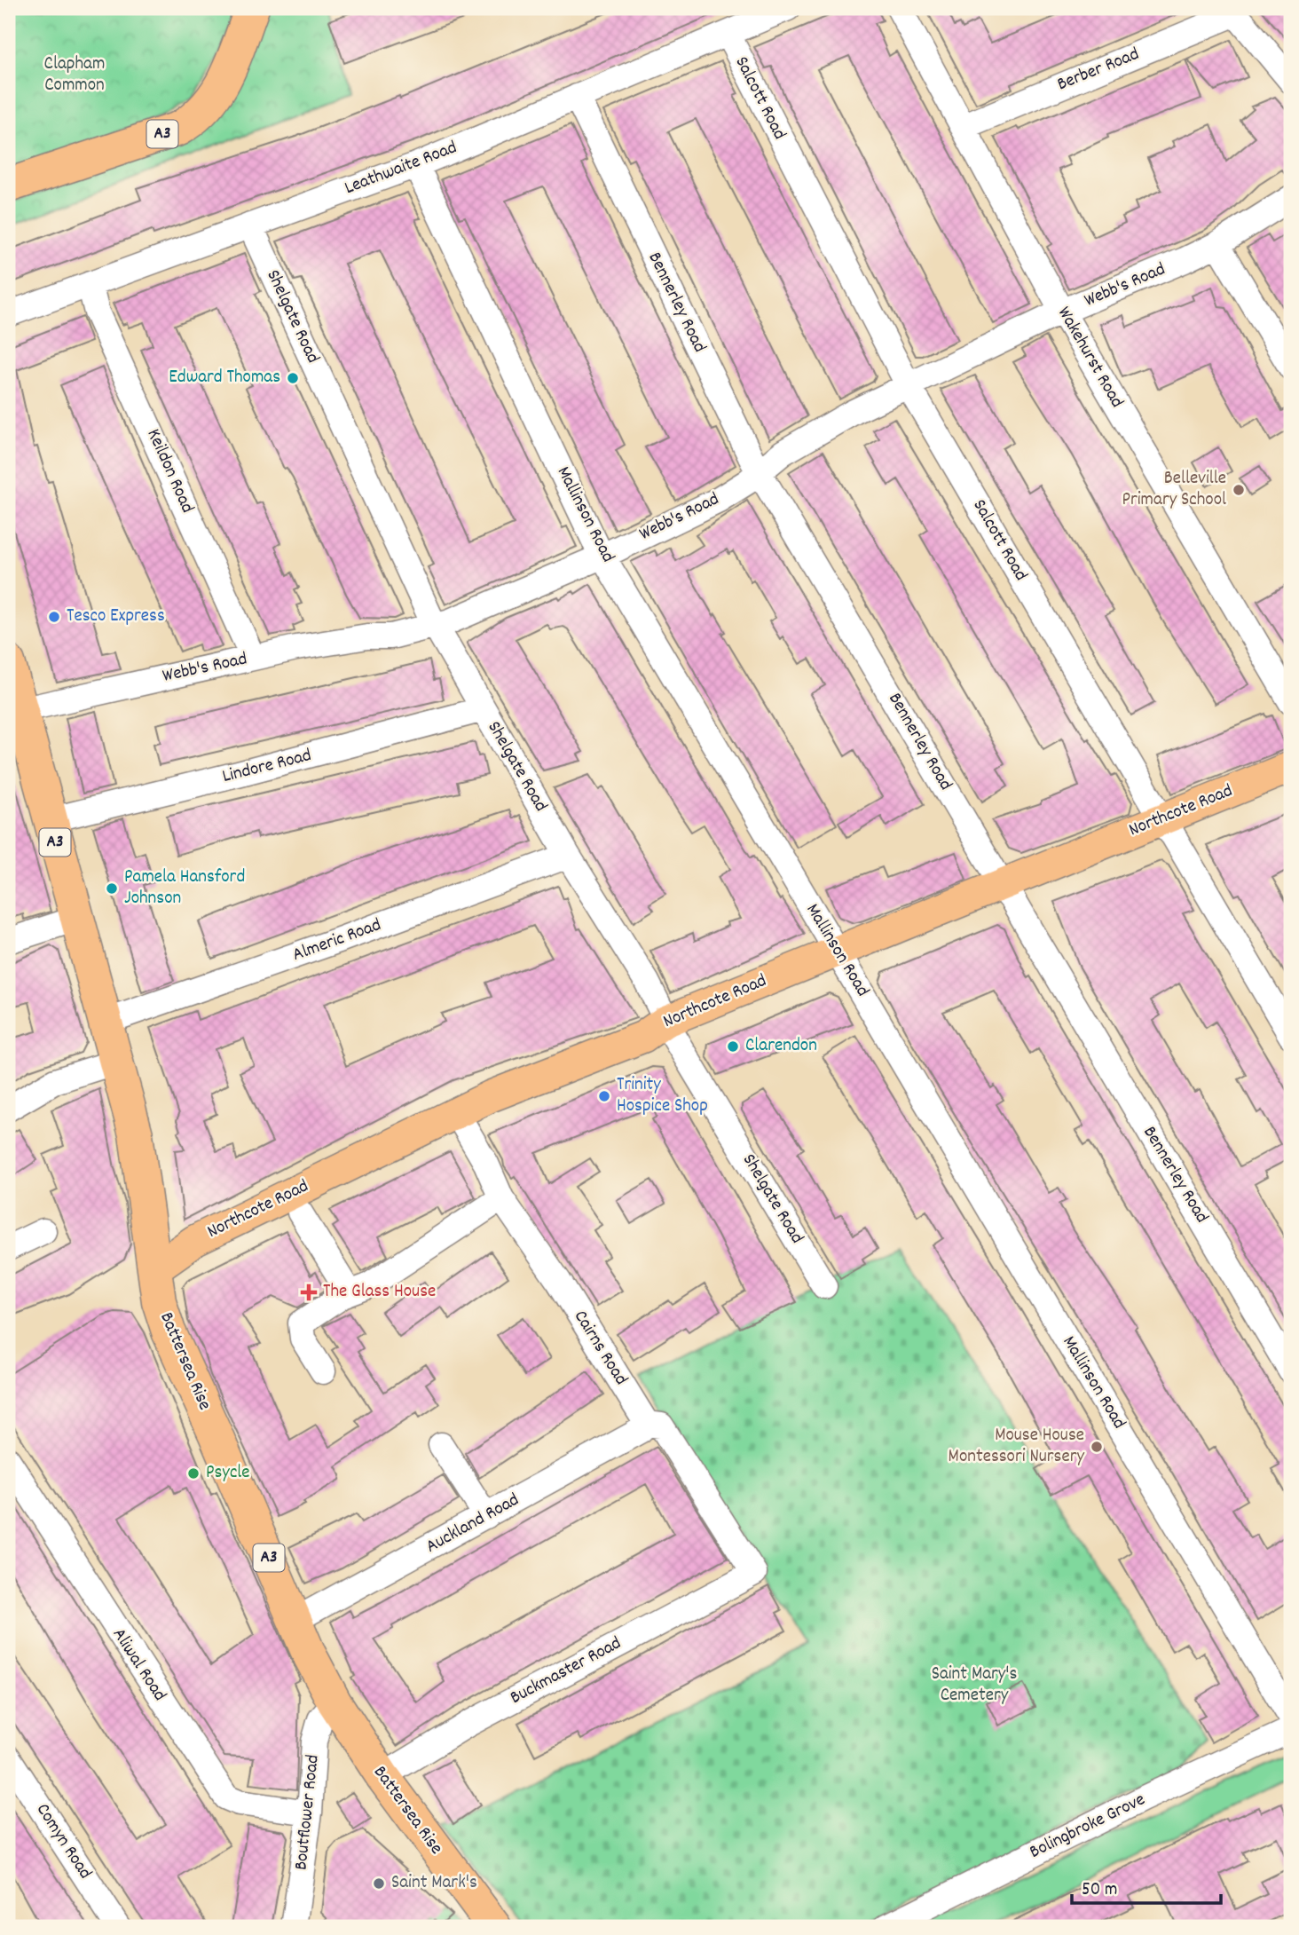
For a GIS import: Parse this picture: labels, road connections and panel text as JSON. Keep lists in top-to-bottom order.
{
  "streets": {
    "highway": ["A3", "Battersea Rise"],
    "main road": ["Northcote Road"],
    "street": [
      "Berber Road",
      "Salcott Road",
      "Leathwaite Road",
      "Webb's Road",
      "Bennerley Road",
      "Shelgate Road",
      "Wakehurst Road",
      "Keildon Road",
      "Mallinson Road",
      "Lindore Road",
      "Almeric Road",
      "Cairns Road",
      "Auckland Road",
      "Aliwal Road",
      "Buckmaster Road",
      "Boutflower Road",
      "Bolingbroke Grove",
      "Comyn Road"
    ]
  },
  "crossings": [
    ["Berber Road", "Wakehurst Road"],
    ["Salcott Road", "Leathwaite Road"],
    ["Salcott Road", "Webb's Road"],
    ["Salcott Road", "Northcote Road"],
    ["Leathwaite Road", "Bennerley Road"],
    ["Leathwaite Road", "Shelgate Road"],
    ["Leathwaite Road", "Keildon Road"],
    ["Leathwaite Road", "Mallinson Road"],
    ["Webb's Road", "Bennerley Road"],
    ["Webb's Road", "Shelgate Road"],
    ["Webb's Road", "Wakehurst Road"],
    ["Webb's Road", "Keildon Road"],
    ["Webb's Road", "Mallinson Road"],
    ["Webb's Road", "Battersea Rise"],
    ["Bennerley Road", "Northcote Road"],
    ["Shelgate Road", "Lindore Road"],
    ["Shelgate Road", "Northcote Road"],
    ["Shelgate Road", "Almeric Road"],
    ["Mallinson Road", "Northcote Road"],
    ["Lindore Road", "Battersea Rise"],
    ["Northcote Road", "Cairns Road"],
    ["Northcote Road", "Battersea Rise"],
    ["Almeric Road", "Battersea Rise"],
    ["Cairns Road", "Auckland Road"],
    ["Cairns Road", "Buckmaster Road"],
    ["Battersea Rise", "Auckland Road"],
    ["Battersea Rise", "Buckmaster Road"],
    ["Battersea Rise", "Boutflower Road"],
    ["Aliwal Road", "Boutflower Road"]
  ],
  "parks": ["Clapham Common", "Saint Mary's Cemetery"],
  "places": {
    "other": [
      "Edward Thomas",
      "Belleville Primary School",
      "Tesco Express",
      "Pamela Hansford Johnson",
      "Clarendon",
      "Trinity Hospice Shop",
      "Mouse House Montessori Nursery",
      "Psycle",
      "Saint Mark's"
    ],
    "health": ["The Glass House"]
  },
  "scale_bar": "50 m"
}
